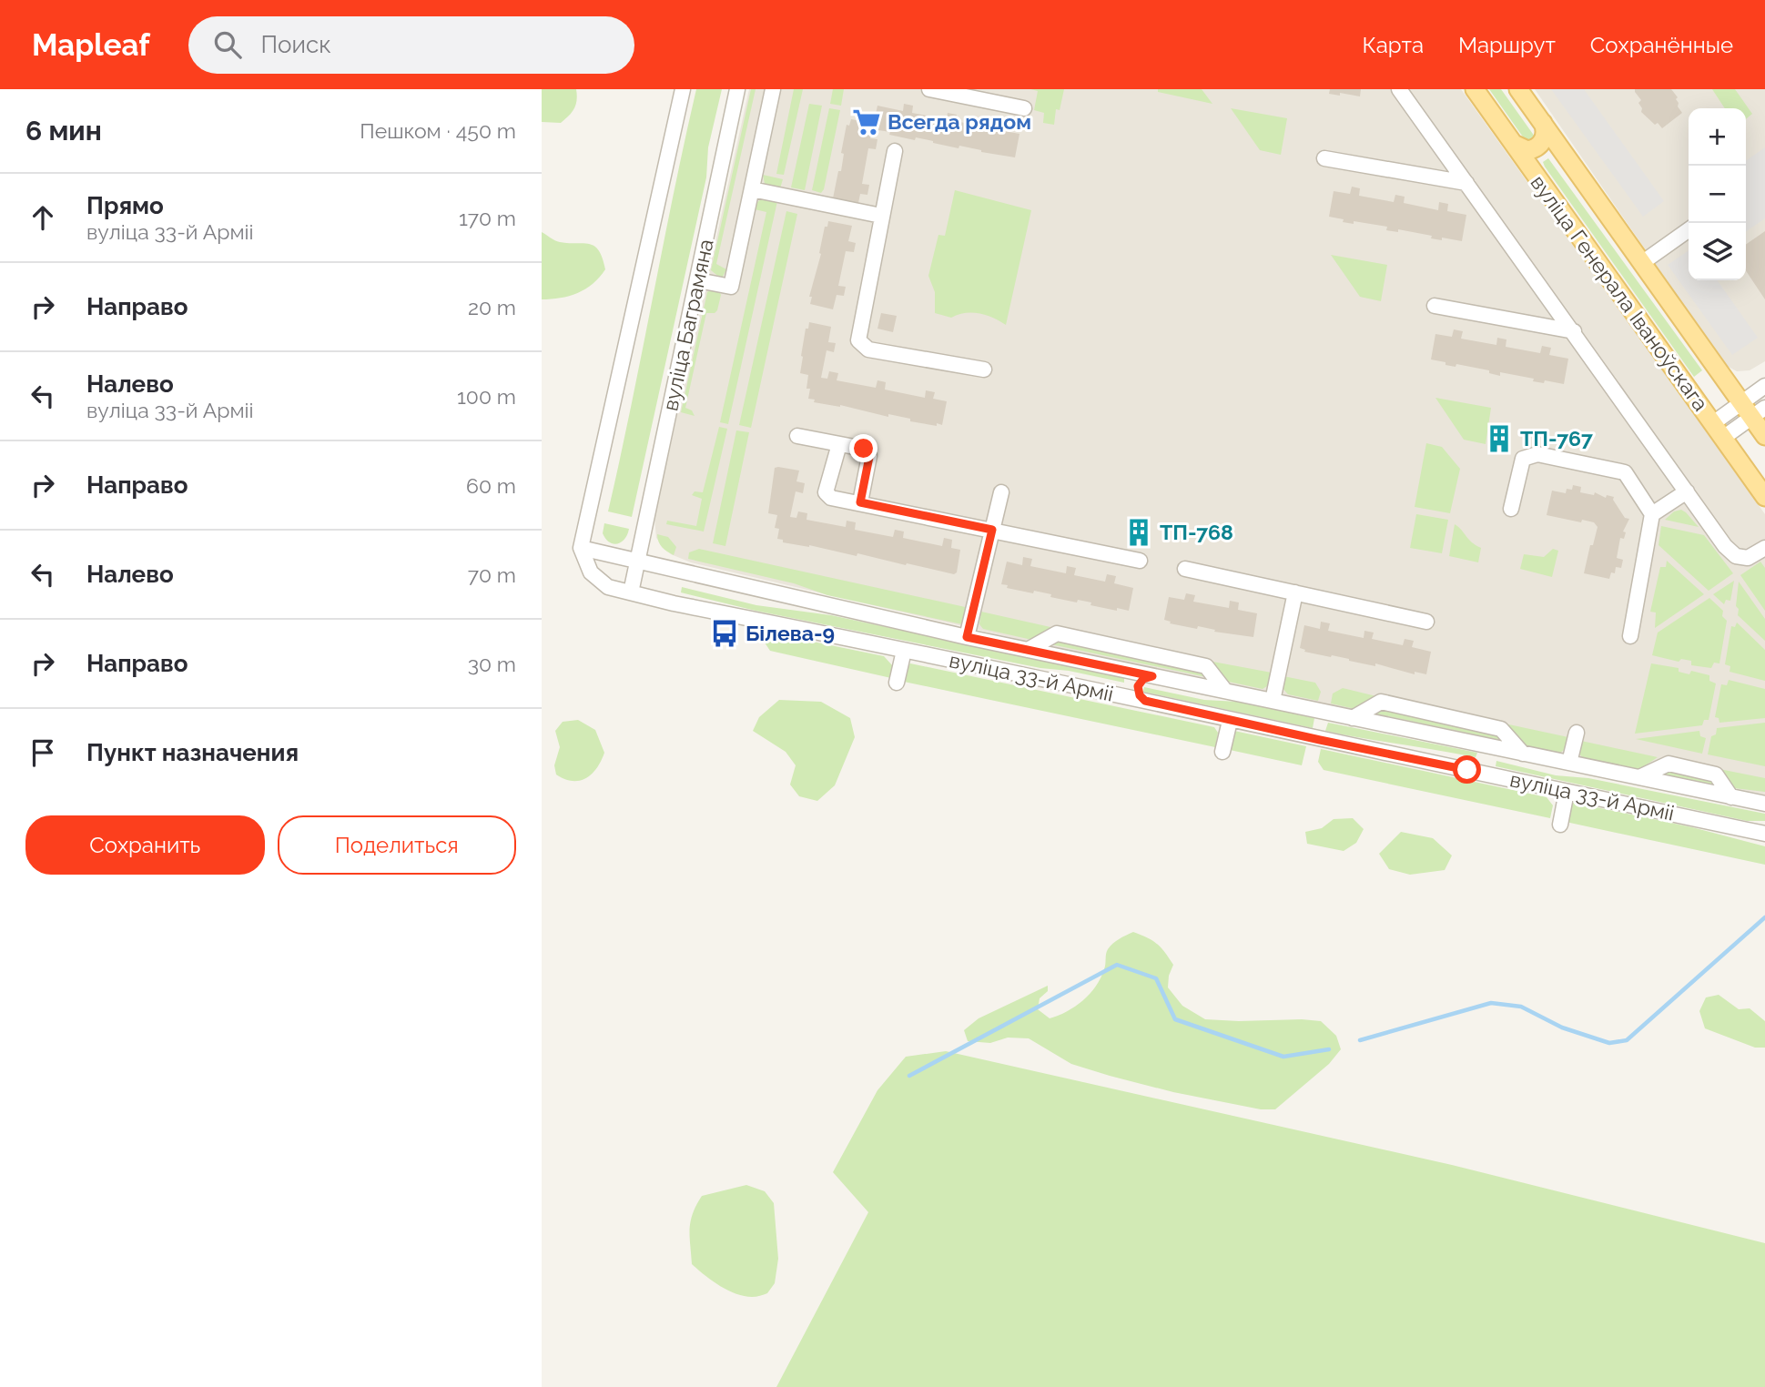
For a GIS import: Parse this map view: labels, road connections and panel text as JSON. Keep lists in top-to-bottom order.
{
  "streets": {
    "main road": ["вуліца Генерала Іваноўскага"],
    "street": ["вуліца Баграмяна", "вуліца 33-й Арміі"]
  },
  "crossings": [
    ["вуліца Баграмяна", "вуліца 33-й Арміі"]
  ],
  "places": {
    "supermarket": ["Всегда рядом"],
    "building": ["ТП-767", "ТП-768"],
    "bus stop": ["Білева-9"]
  },
  "page": {
    "header": "Mapleaf",
    "search": "Поиск",
    "nav": ["Карта", "Маршрут", "Сохранённые"],
    "heading": ["6 мин", "Пешком · 450 m"],
    "map_buttons": ["+", "−"],
    "list": [
      ["Прямо", "вуліца 33-й Арміі", "170 m"],
      ["Направо", "20 m"],
      ["Налево", "вуліца 33-й Арміі", "100 m"],
      ["Направо", "60 m"],
      ["Налево", "70 m"],
      ["Направо", "30 m"],
      "Пункт назначения"
    ],
    "buttons": ["Сохранить", "Поделиться"]
  }
}
